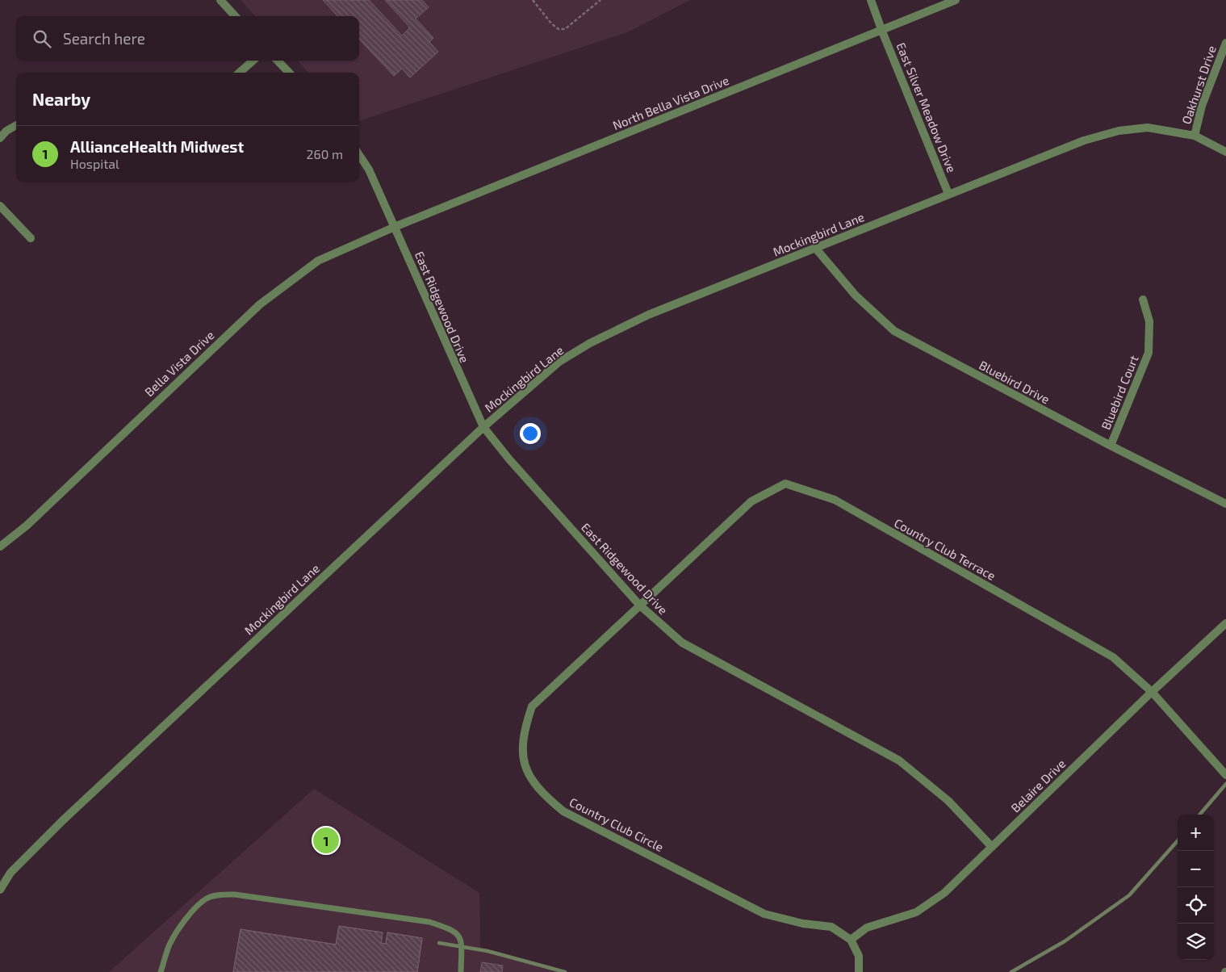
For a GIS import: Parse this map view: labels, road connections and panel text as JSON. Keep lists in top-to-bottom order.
{
  "streets": {
    "street": [
      "Oakhurst Drive",
      "North Bella Vista Drive",
      "East Silver Meadow Drive",
      "Mockingbird Lane",
      "East Ridgewood Drive",
      "Bella Vista Drive",
      "Bluebird Drive",
      "Bluebird Court",
      "Country Club Terrace",
      "Belaire Drive",
      "Country Club Circle"
    ]
  },
  "crossings": [
    ["Oakhurst Drive", "Mockingbird Lane"],
    ["North Bella Vista Drive", "East Silver Meadow Drive"],
    ["North Bella Vista Drive", "East Ridgewood Drive"],
    ["North Bella Vista Drive", "Bella Vista Drive"],
    ["East Silver Meadow Drive", "Mockingbird Lane"],
    ["Mockingbird Lane", "East Ridgewood Drive"],
    ["Mockingbird Lane", "Bluebird Drive"],
    ["East Ridgewood Drive", "Bella Vista Drive"],
    ["East Ridgewood Drive", "Country Club Terrace"],
    ["East Ridgewood Drive", "Belaire Drive"],
    ["East Ridgewood Drive", "Country Club Circle"],
    ["Bluebird Drive", "Bluebird Court"],
    ["Country Club Terrace", "Belaire Drive"],
    ["Country Club Terrace", "Country Club Circle"],
    ["Belaire Drive", "Country Club Circle"]
  ],
  "page": {
    "search": "Search here",
    "heading": "Nearby",
    "list": [
      {
        "mark": "1",
        "name": "AllianceHealth Midwest",
        "note": "Hospital",
        "value": "260 m"
      }
    ],
    "map_buttons": ["+", "−"],
    "pins": "1"
  }
}
